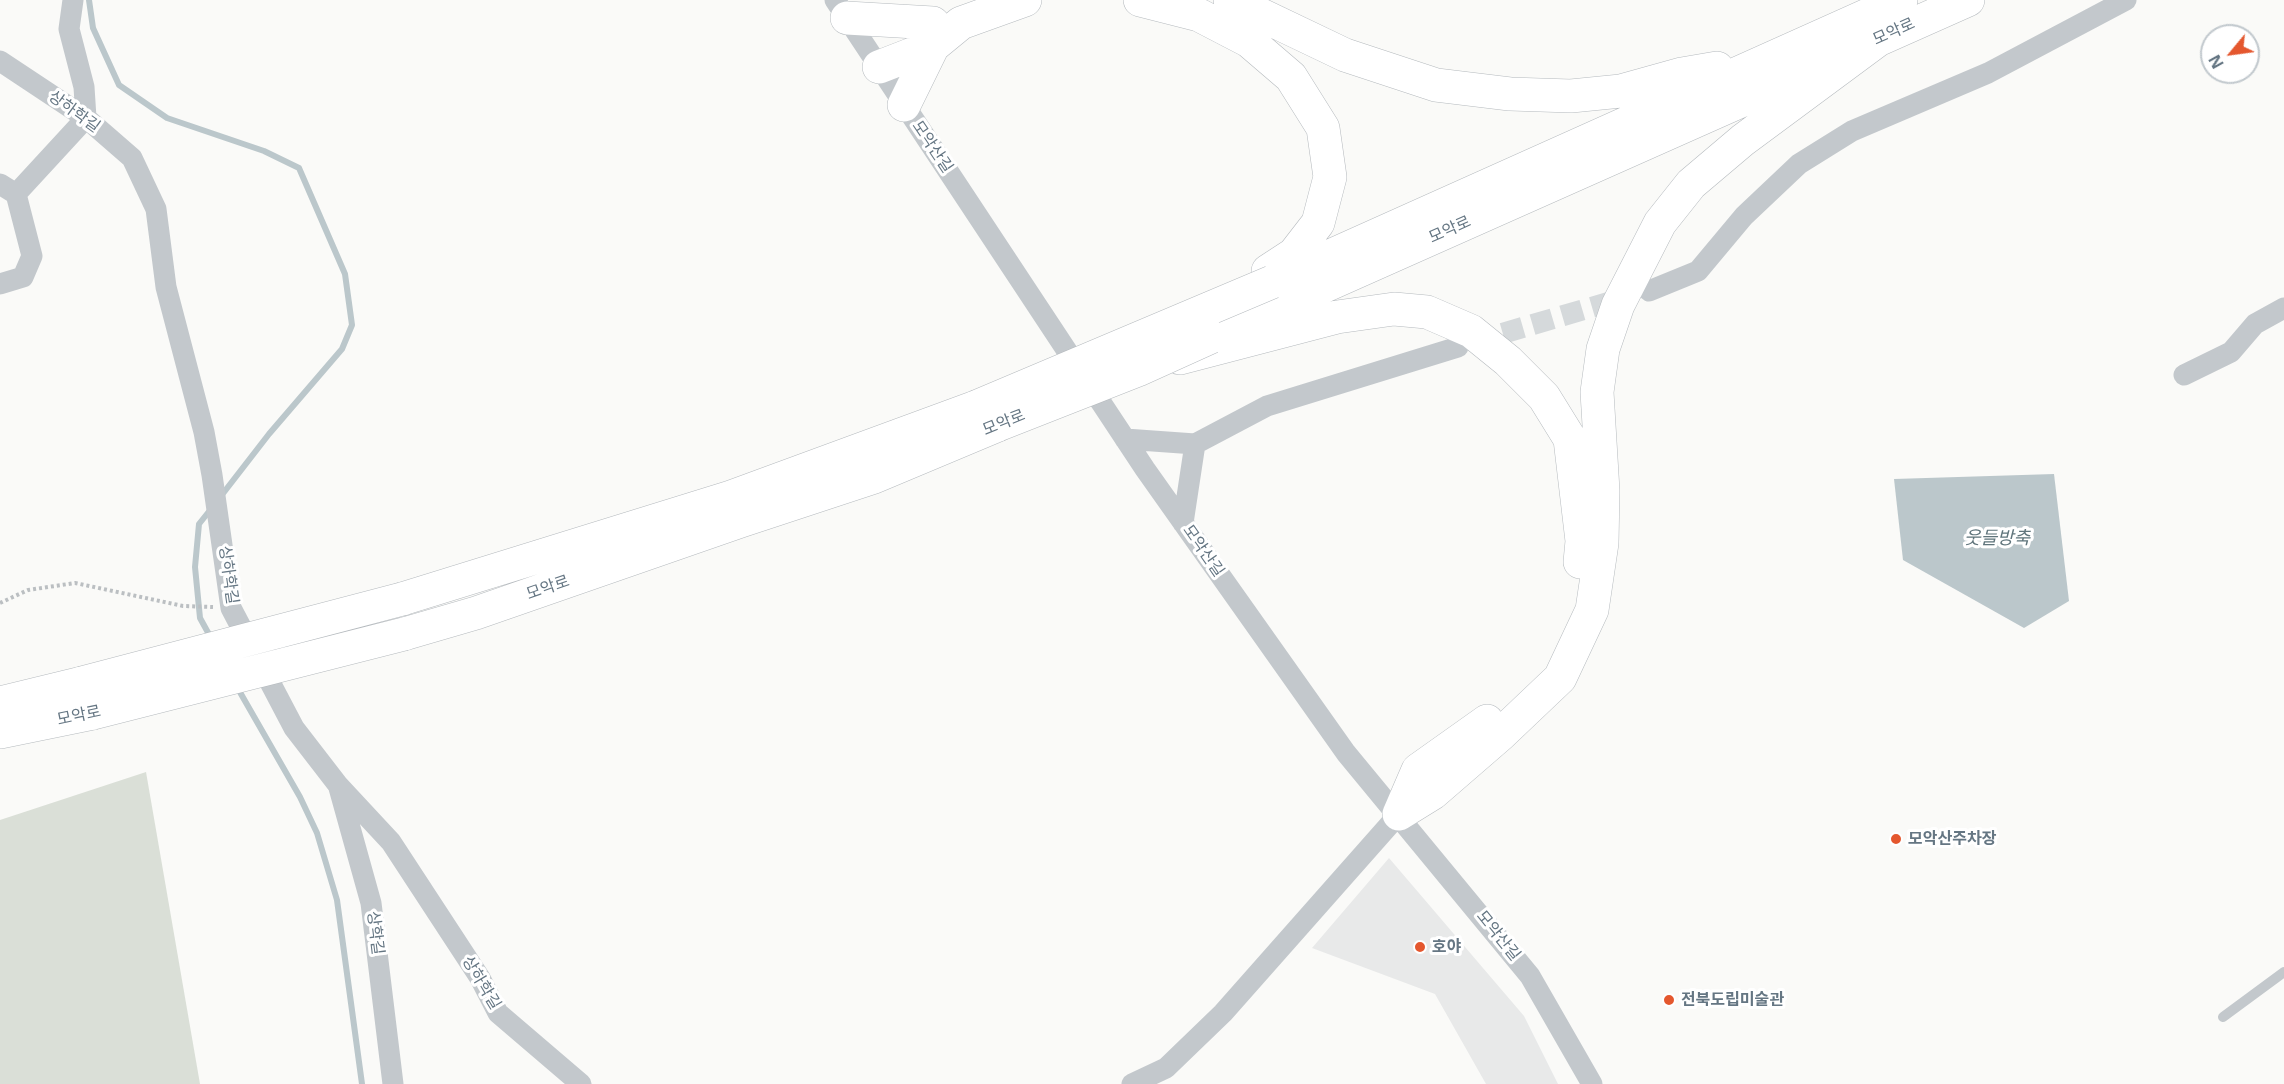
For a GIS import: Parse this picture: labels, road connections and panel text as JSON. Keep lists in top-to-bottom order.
{
  "streets": {
    "main road": ["모악로"],
    "street": ["상하학길", "모악산길", "상학길"]
  },
  "crossings": [
    ["상하학길", "상학길"]
  ],
  "water": ["웃들방축"],
  "places": ["모악산주차장", "호야", "전북도립미술관"],
  "north": "bottom left"
}
